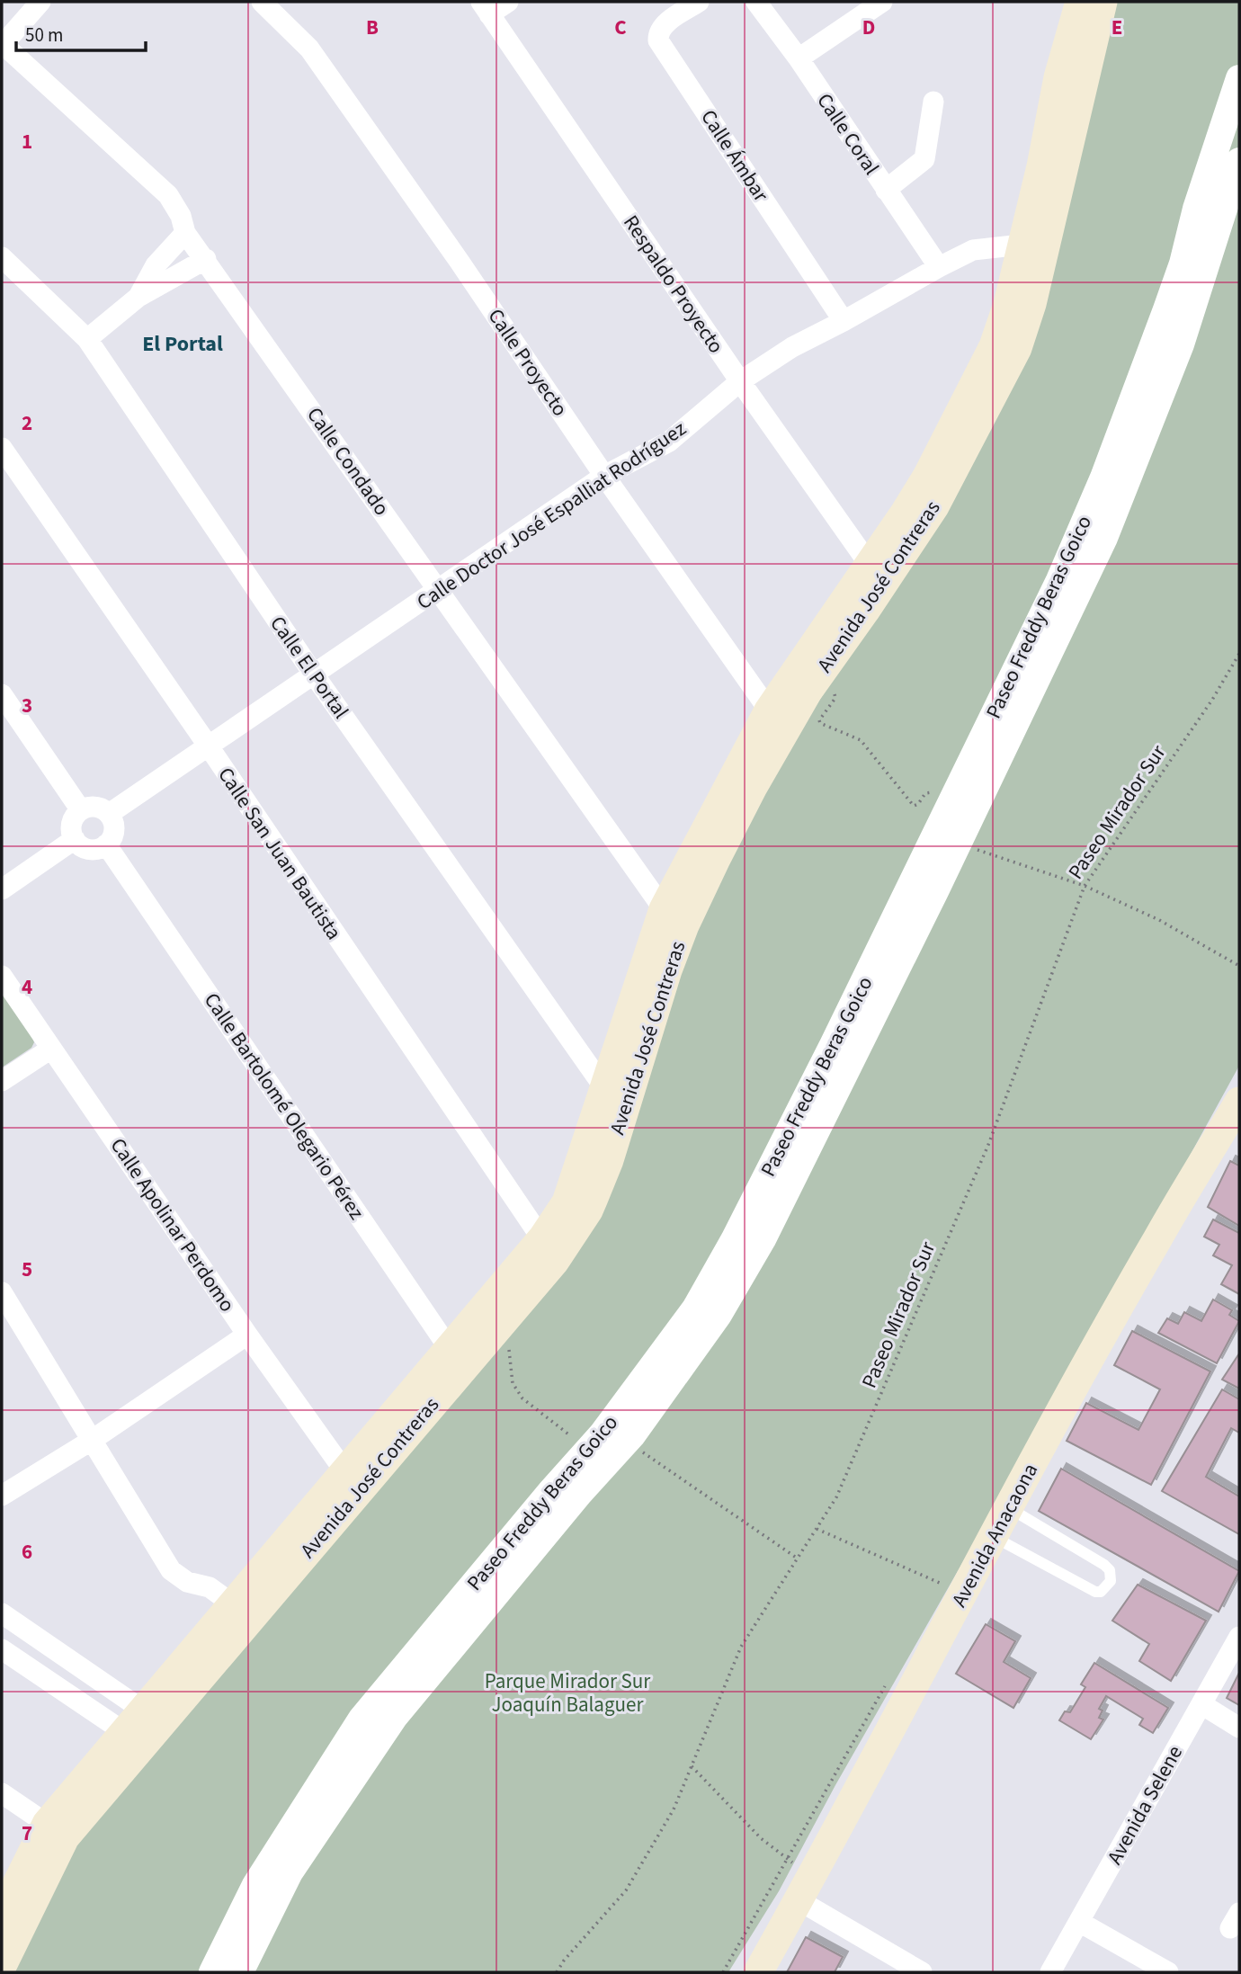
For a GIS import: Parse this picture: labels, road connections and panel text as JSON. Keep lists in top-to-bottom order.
{
  "streets": {
    "main road": ["Avenida José Contreras", "Avenida Anacaona"],
    "street": [
      "Calle Coral",
      "Calle Ámbar",
      "Respaldo Proyecto",
      "Calle Proyecto",
      "Calle Condado",
      "Calle Doctor José Espalliat Rodríguez",
      "Paseo Freddy Beras Goico",
      "Calle El Portal",
      "Calle San Juan Bautista",
      "Calle Bartolomé Olegario Pérez",
      "Calle Apolinar Perdomo",
      "Avenida Selene"
    ],
    "path": ["Paseo Mirador Sur"]
  },
  "crossings": [
    ["Calle Coral", "Calle Doctor José Espalliat Rodríguez"],
    ["Calle Ámbar", "Calle Doctor José Espalliat Rodríguez"],
    ["Respaldo Proyecto", "Calle Doctor José Espalliat Rodríguez"],
    ["Respaldo Proyecto", "Avenida José Contreras"],
    ["Calle Proyecto", "Calle Doctor José Espalliat Rodríguez"],
    ["Calle Proyecto", "Avenida José Contreras"],
    ["Calle Condado", "Calle Doctor José Espalliat Rodríguez"],
    ["Calle Condado", "Avenida José Contreras"],
    ["Calle Doctor José Espalliat Rodríguez", "Avenida José Contreras"],
    ["Calle Doctor José Espalliat Rodríguez", "Calle El Portal"],
    ["Calle Doctor José Espalliat Rodríguez", "Calle San Juan Bautista"],
    ["Calle Doctor José Espalliat Rodríguez", "Calle Bartolomé Olegario Pérez"],
    ["Avenida José Contreras", "Calle El Portal"],
    ["Avenida José Contreras", "Calle San Juan Bautista"],
    ["Avenida José Contreras", "Calle Bartolomé Olegario Pérez"],
    ["Avenida José Contreras", "Calle Apolinar Perdomo"]
  ],
  "districts": ["El Portal"],
  "parks": ["Parque Mirador Sur Joaquín Balaguer"],
  "scale_bar": "50 m",
  "grid": {
    "columns": [
      "B",
      "C",
      "D",
      "E"
    ],
    "rows": [
      "1",
      "2",
      "3",
      "4",
      "5",
      "6",
      "7"
    ]
  }
}
